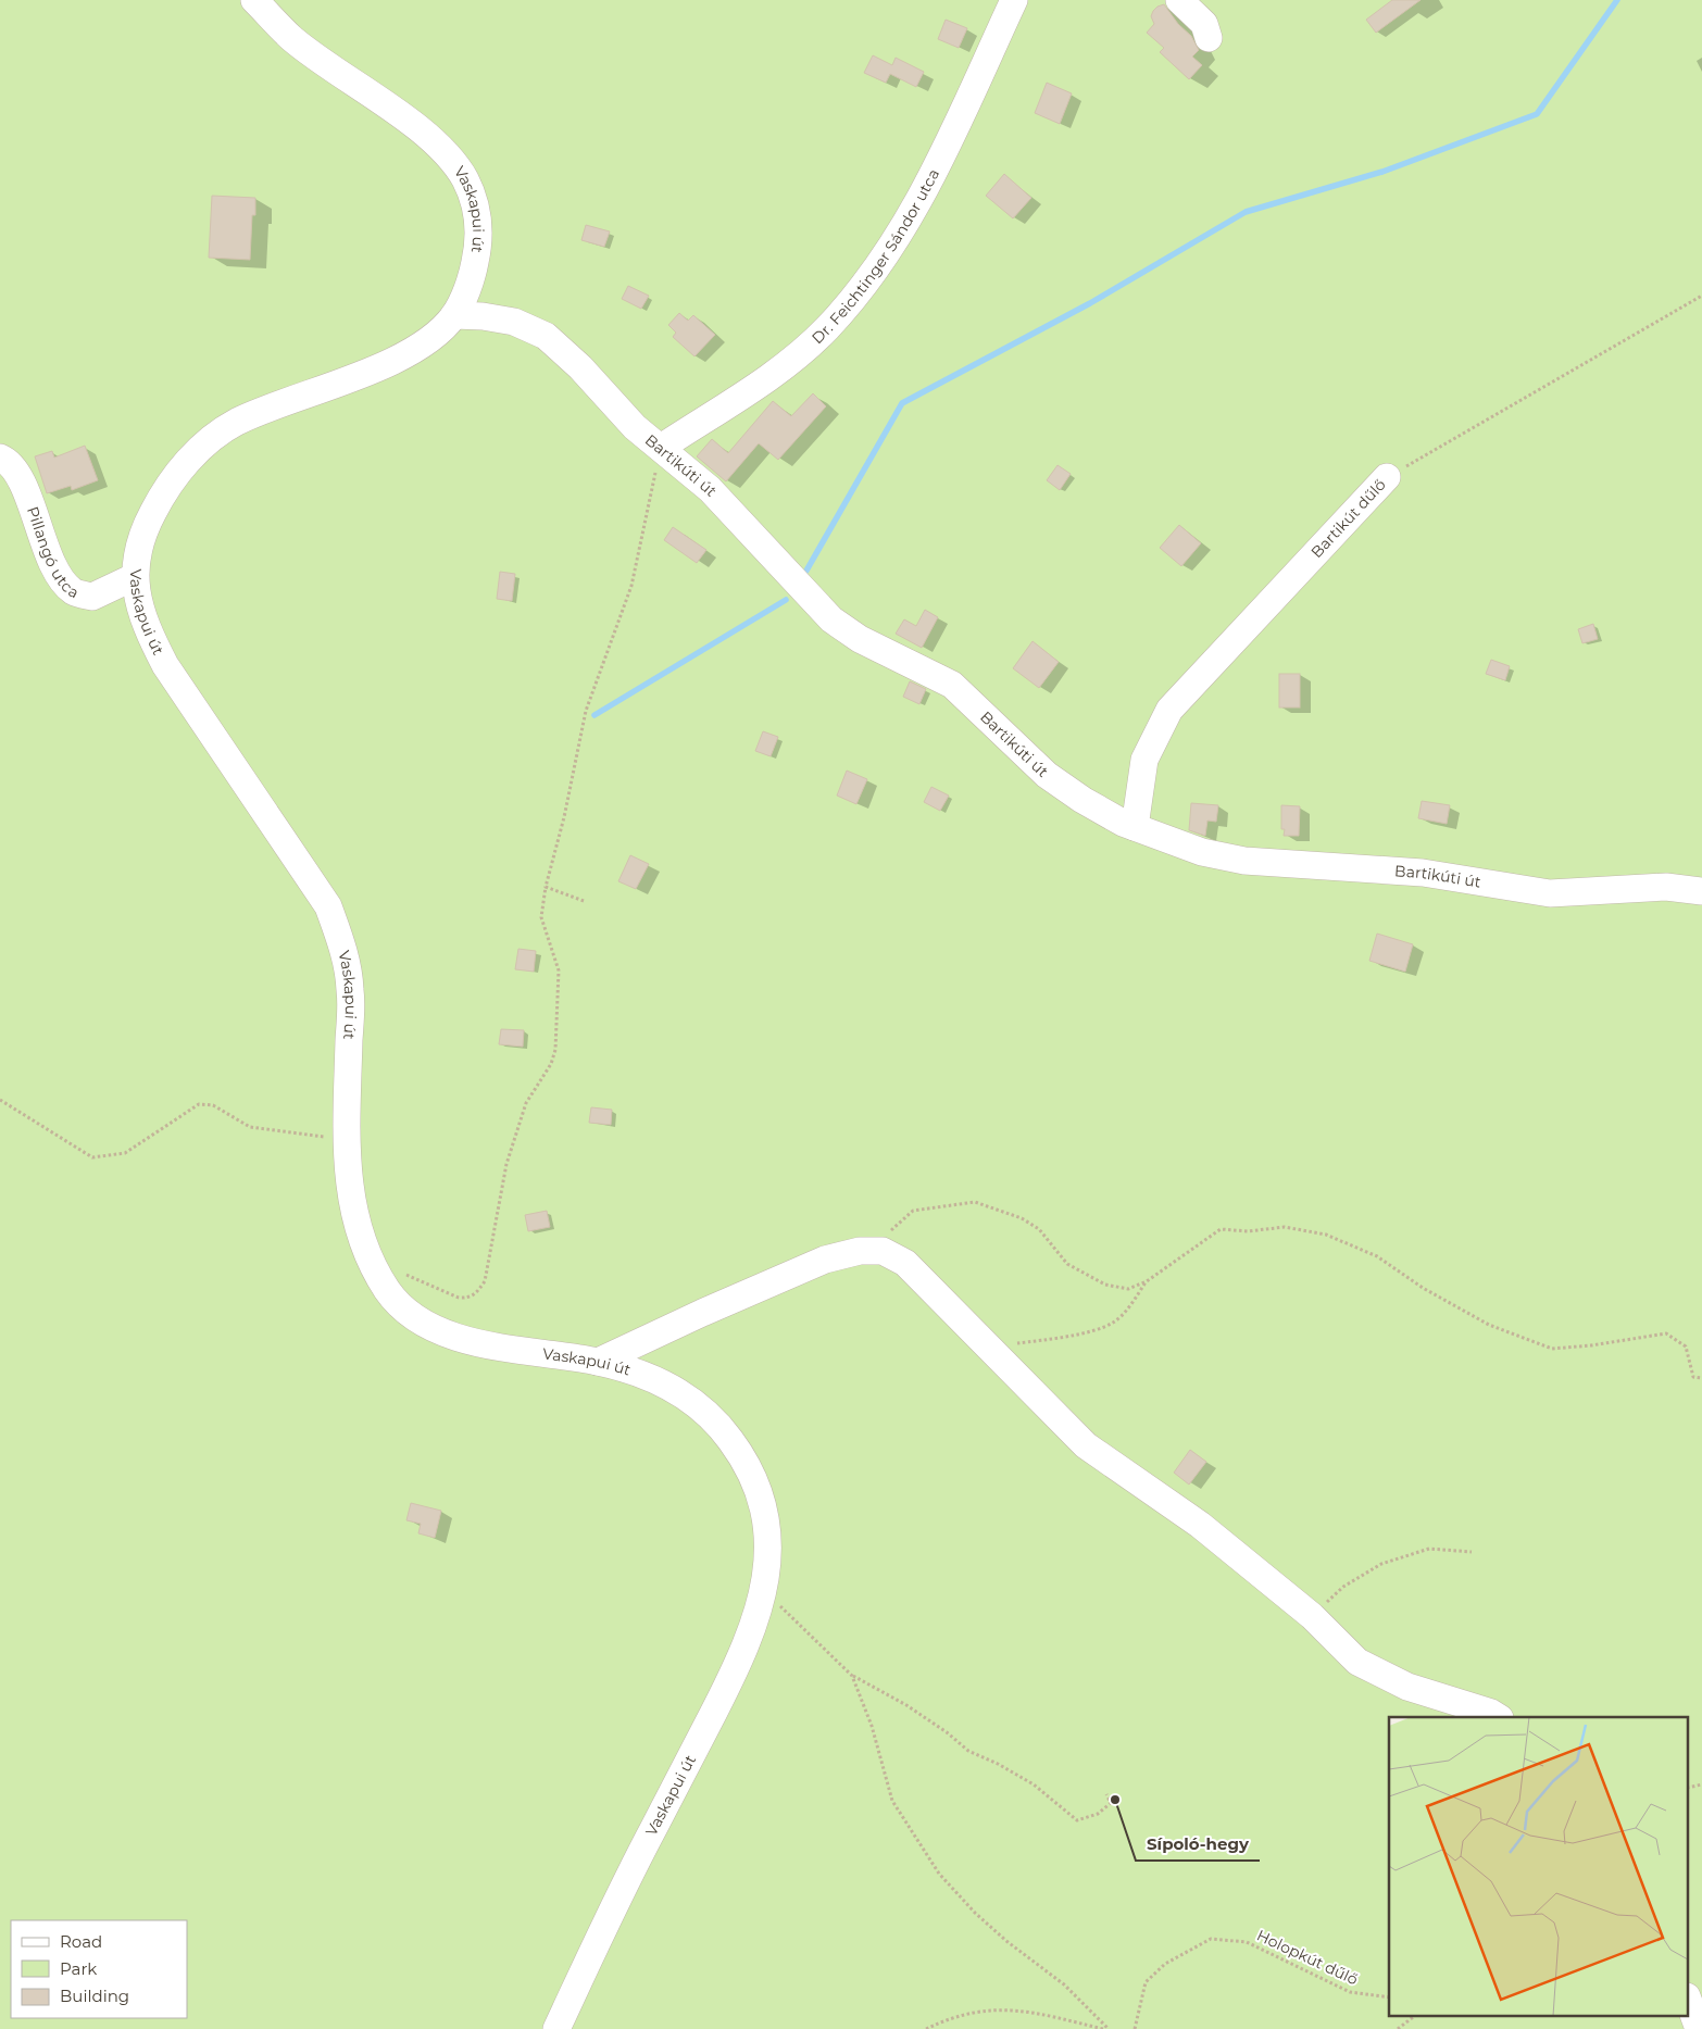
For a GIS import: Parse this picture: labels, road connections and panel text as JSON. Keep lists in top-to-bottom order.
{
  "streets": {
    "street": [
      "Vaskapui út",
      "Dr. Feichtinger Sándor utca",
      "Bartikúti út",
      "Bartikút dűlő",
      "Pillangó utca"
    ],
    "path": ["Holopkút dűlő"]
  },
  "crossings": [
    ["Vaskapui út", "Bartikúti út"],
    ["Vaskapui út", "Pillangó utca"],
    ["Dr. Feichtinger Sándor utca", "Bartikúti út"],
    ["Bartikúti út", "Bartikút dűlő"]
  ],
  "places": ["Sípoló-hegy"],
  "legend": ["Road", "Park", "Building"]
}
